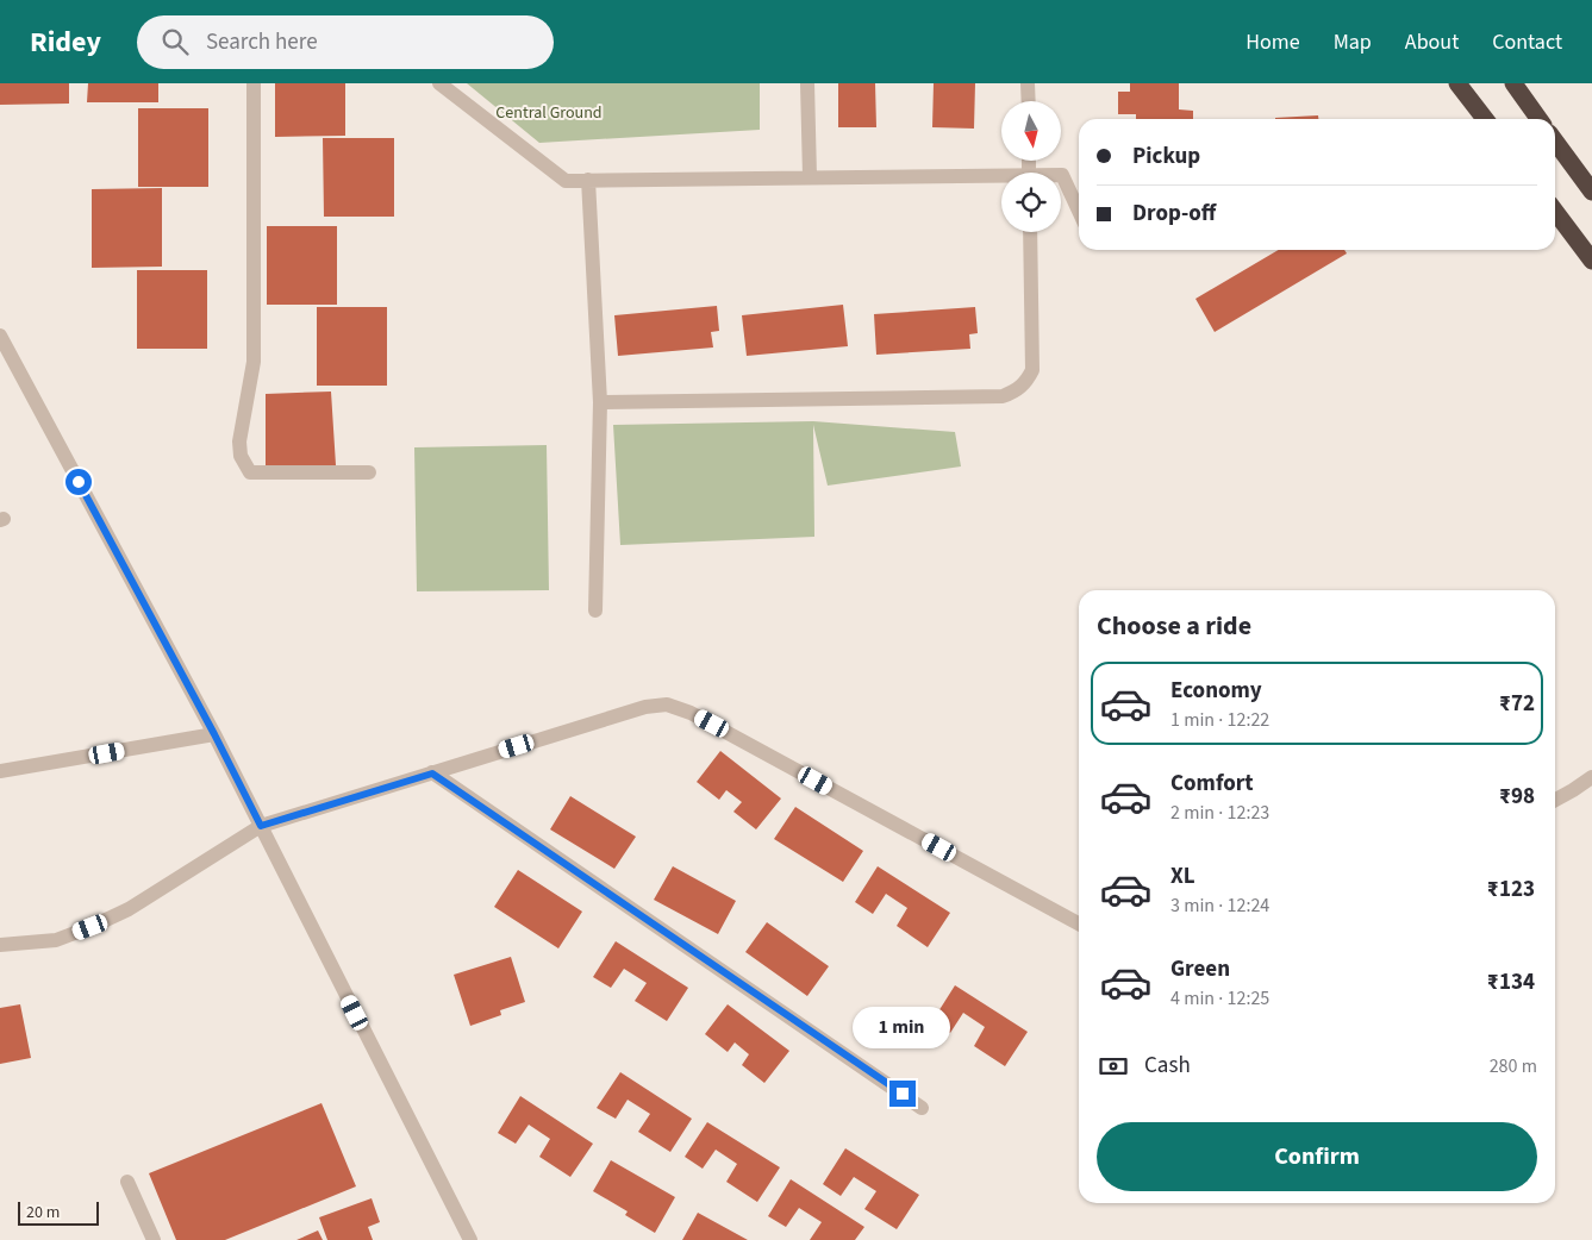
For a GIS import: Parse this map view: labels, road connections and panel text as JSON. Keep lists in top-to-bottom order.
{
  "parks": ["Central Ground"],
  "scale_bar": "20 m",
  "north": "bottom",
  "page": {
    "header": "Ridey",
    "search": "Search here",
    "nav": [
      "Home",
      "Map",
      "About",
      "Contact"
    ],
    "banner": ["Pickup", "Drop-off"],
    "heading": "Choose a ride",
    "list": [
      {
        "name": "Economy",
        "note": "1 min · 12:22",
        "value": "₹72"
      },
      {
        "name": "Comfort",
        "note": "2 min · 12:23",
        "value": "₹98"
      },
      {
        "name": "XL",
        "note": "3 min · 12:24",
        "value": "₹123"
      },
      {
        "name": "Green",
        "note": "4 min · 12:25",
        "value": "₹134"
      }
    ],
    "bubble": "1 min",
    "pay": ["Cash", "280 m"],
    "buttons": "Confirm",
    "scale": "20 m"
  }
}
